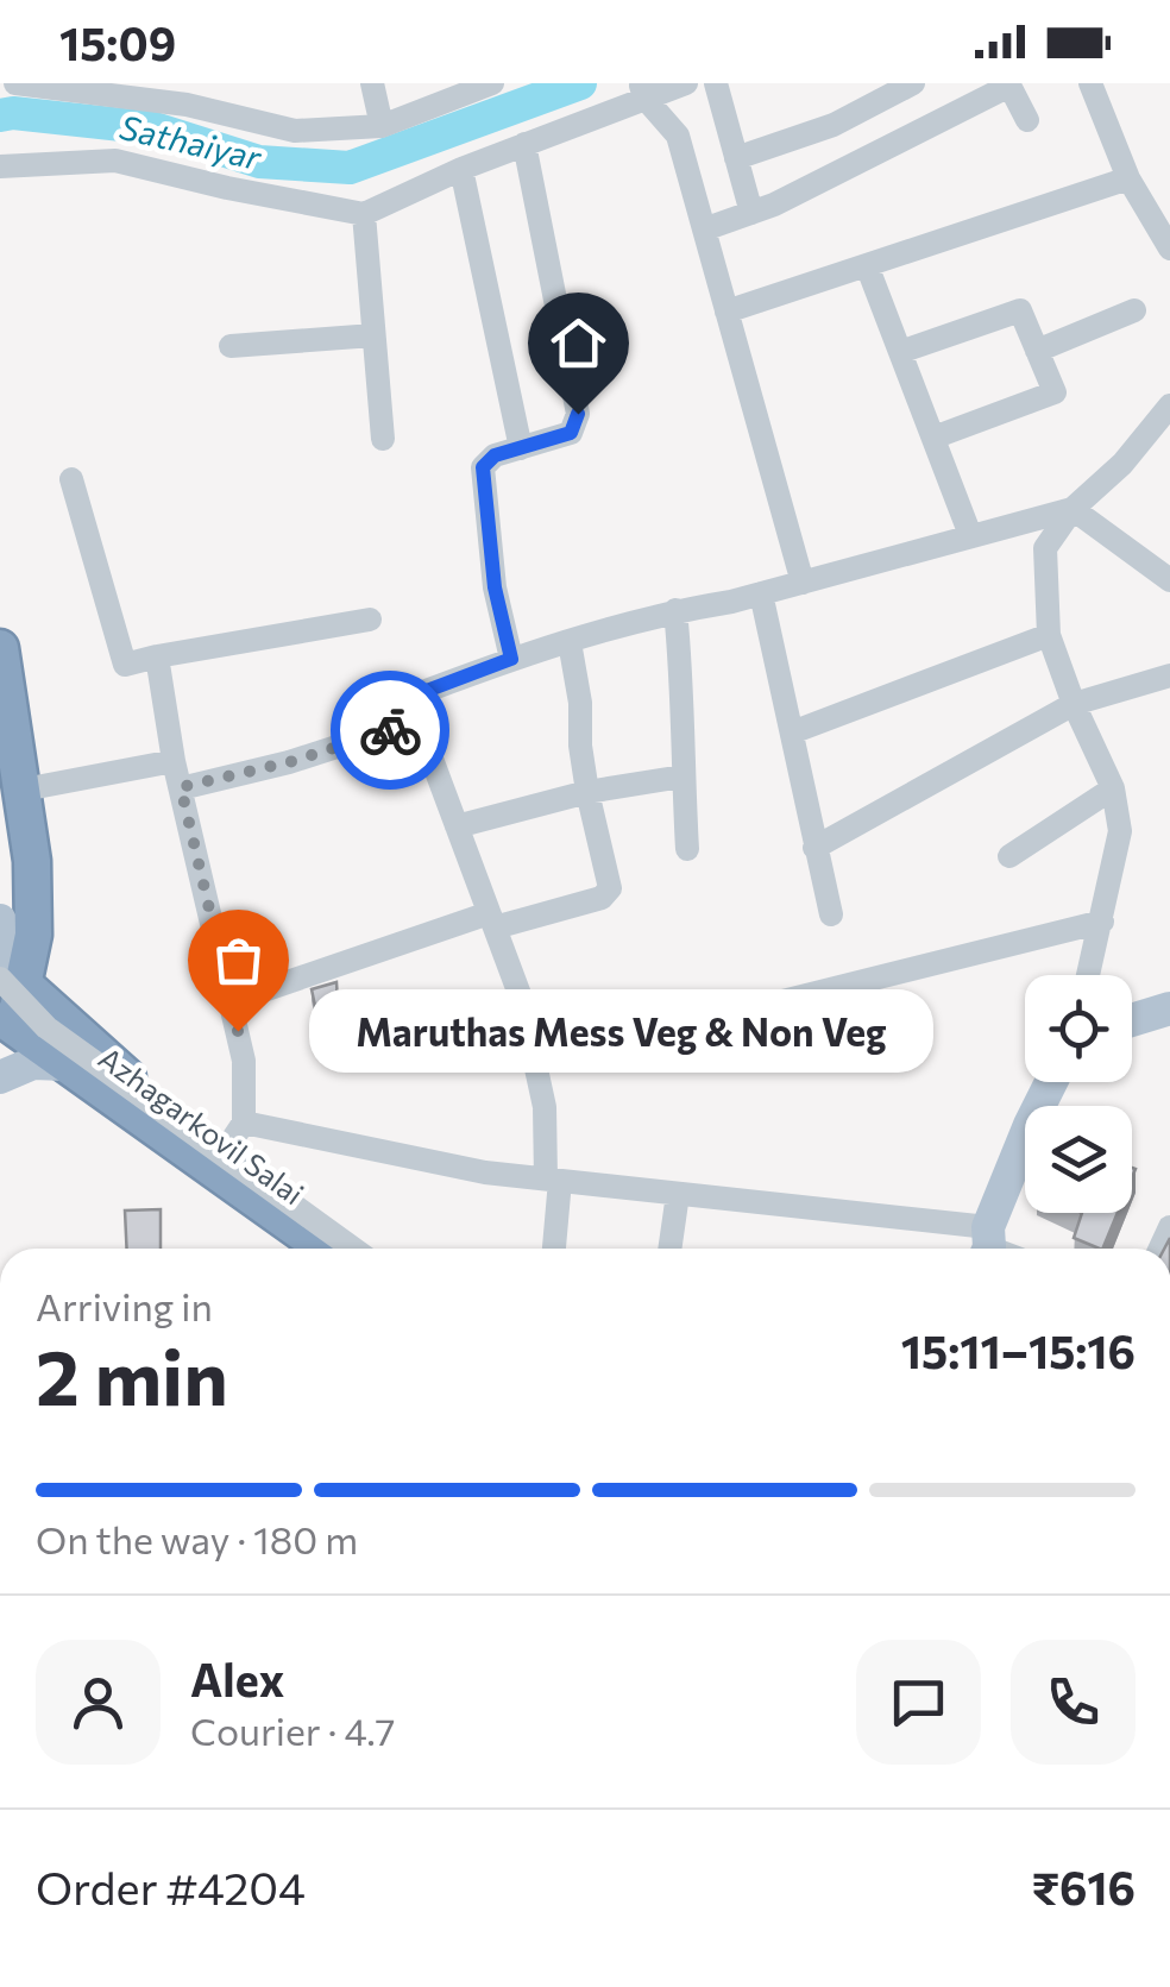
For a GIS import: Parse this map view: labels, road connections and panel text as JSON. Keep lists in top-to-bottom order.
{
  "streets": {
    "highway": ["Azhagarkovil Salai"]
  },
  "water": ["Sathaiyar"],
  "places": ["Maruthas Mess Veg & Non Veg"],
  "page": {
    "status": "15:09",
    "bubble": "Maruthas Mess Veg & Non Veg",
    "heading": ["2 min", "Arriving in", "15:11–15:16"],
    "panel": [
      "Alex",
      "Courier · 4.7",
      "Order #4204",
      "₹616"
    ],
    "bar": "On the way · 180 m"
  }
}
